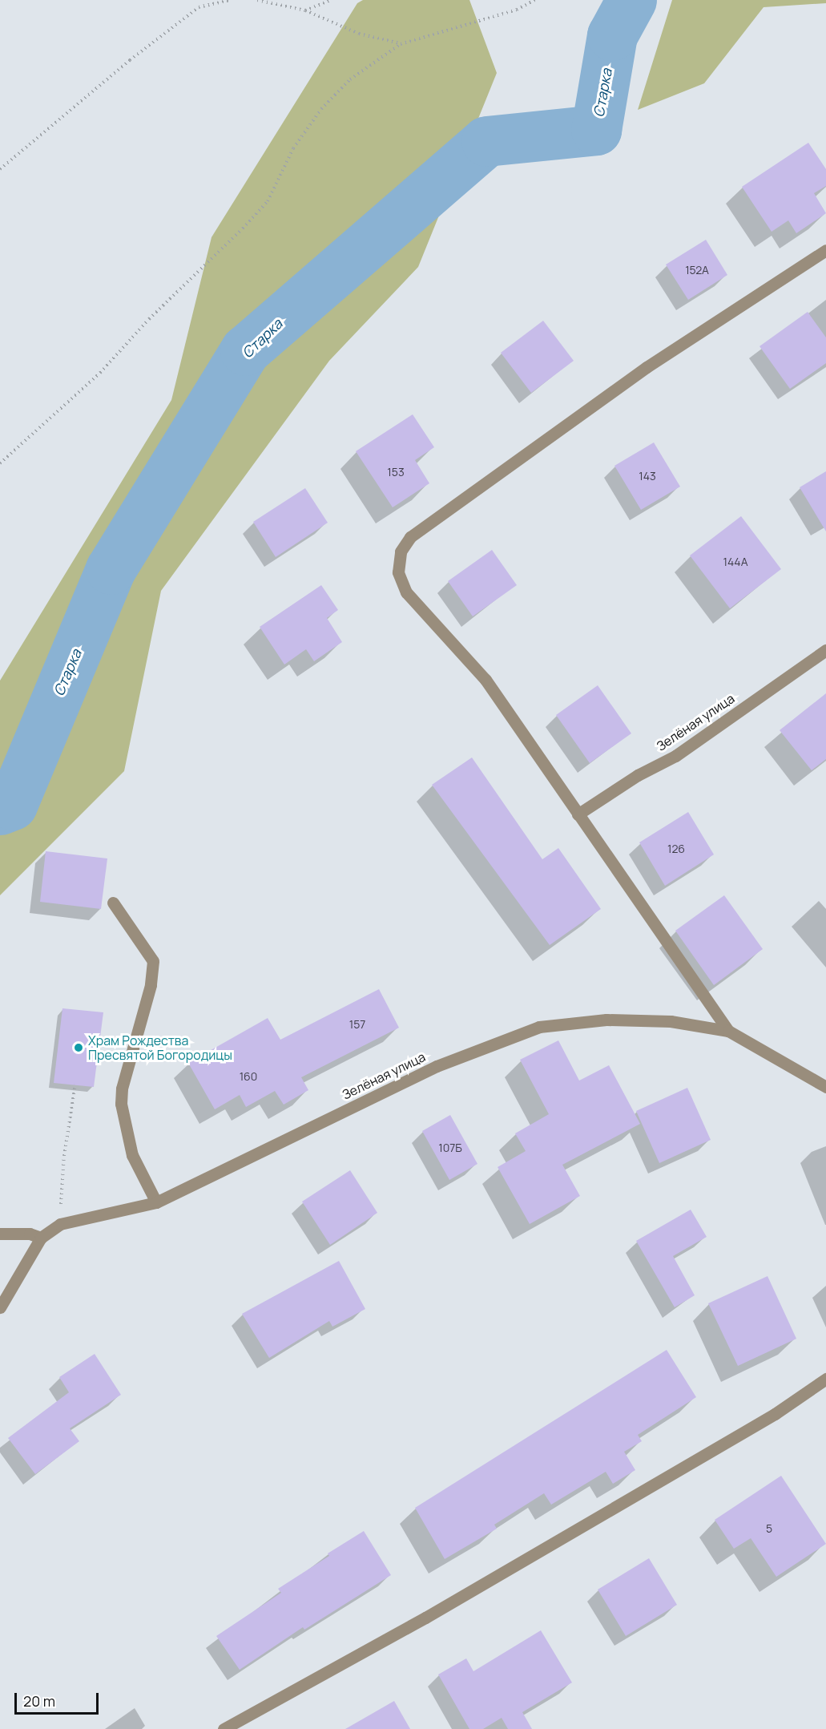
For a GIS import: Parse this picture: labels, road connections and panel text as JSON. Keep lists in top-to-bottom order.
{
  "streets": {
    "street": ["Зелёная улица"]
  },
  "water": ["Старка"],
  "places": ["Храм Рождества Пресвятой Богородицы"],
  "house_numbers": [
    "152А",
    "153",
    "143",
    "144А",
    "126",
    "157",
    "160",
    "107Б",
    "5"
  ],
  "scale_bar": "20 m"
}
